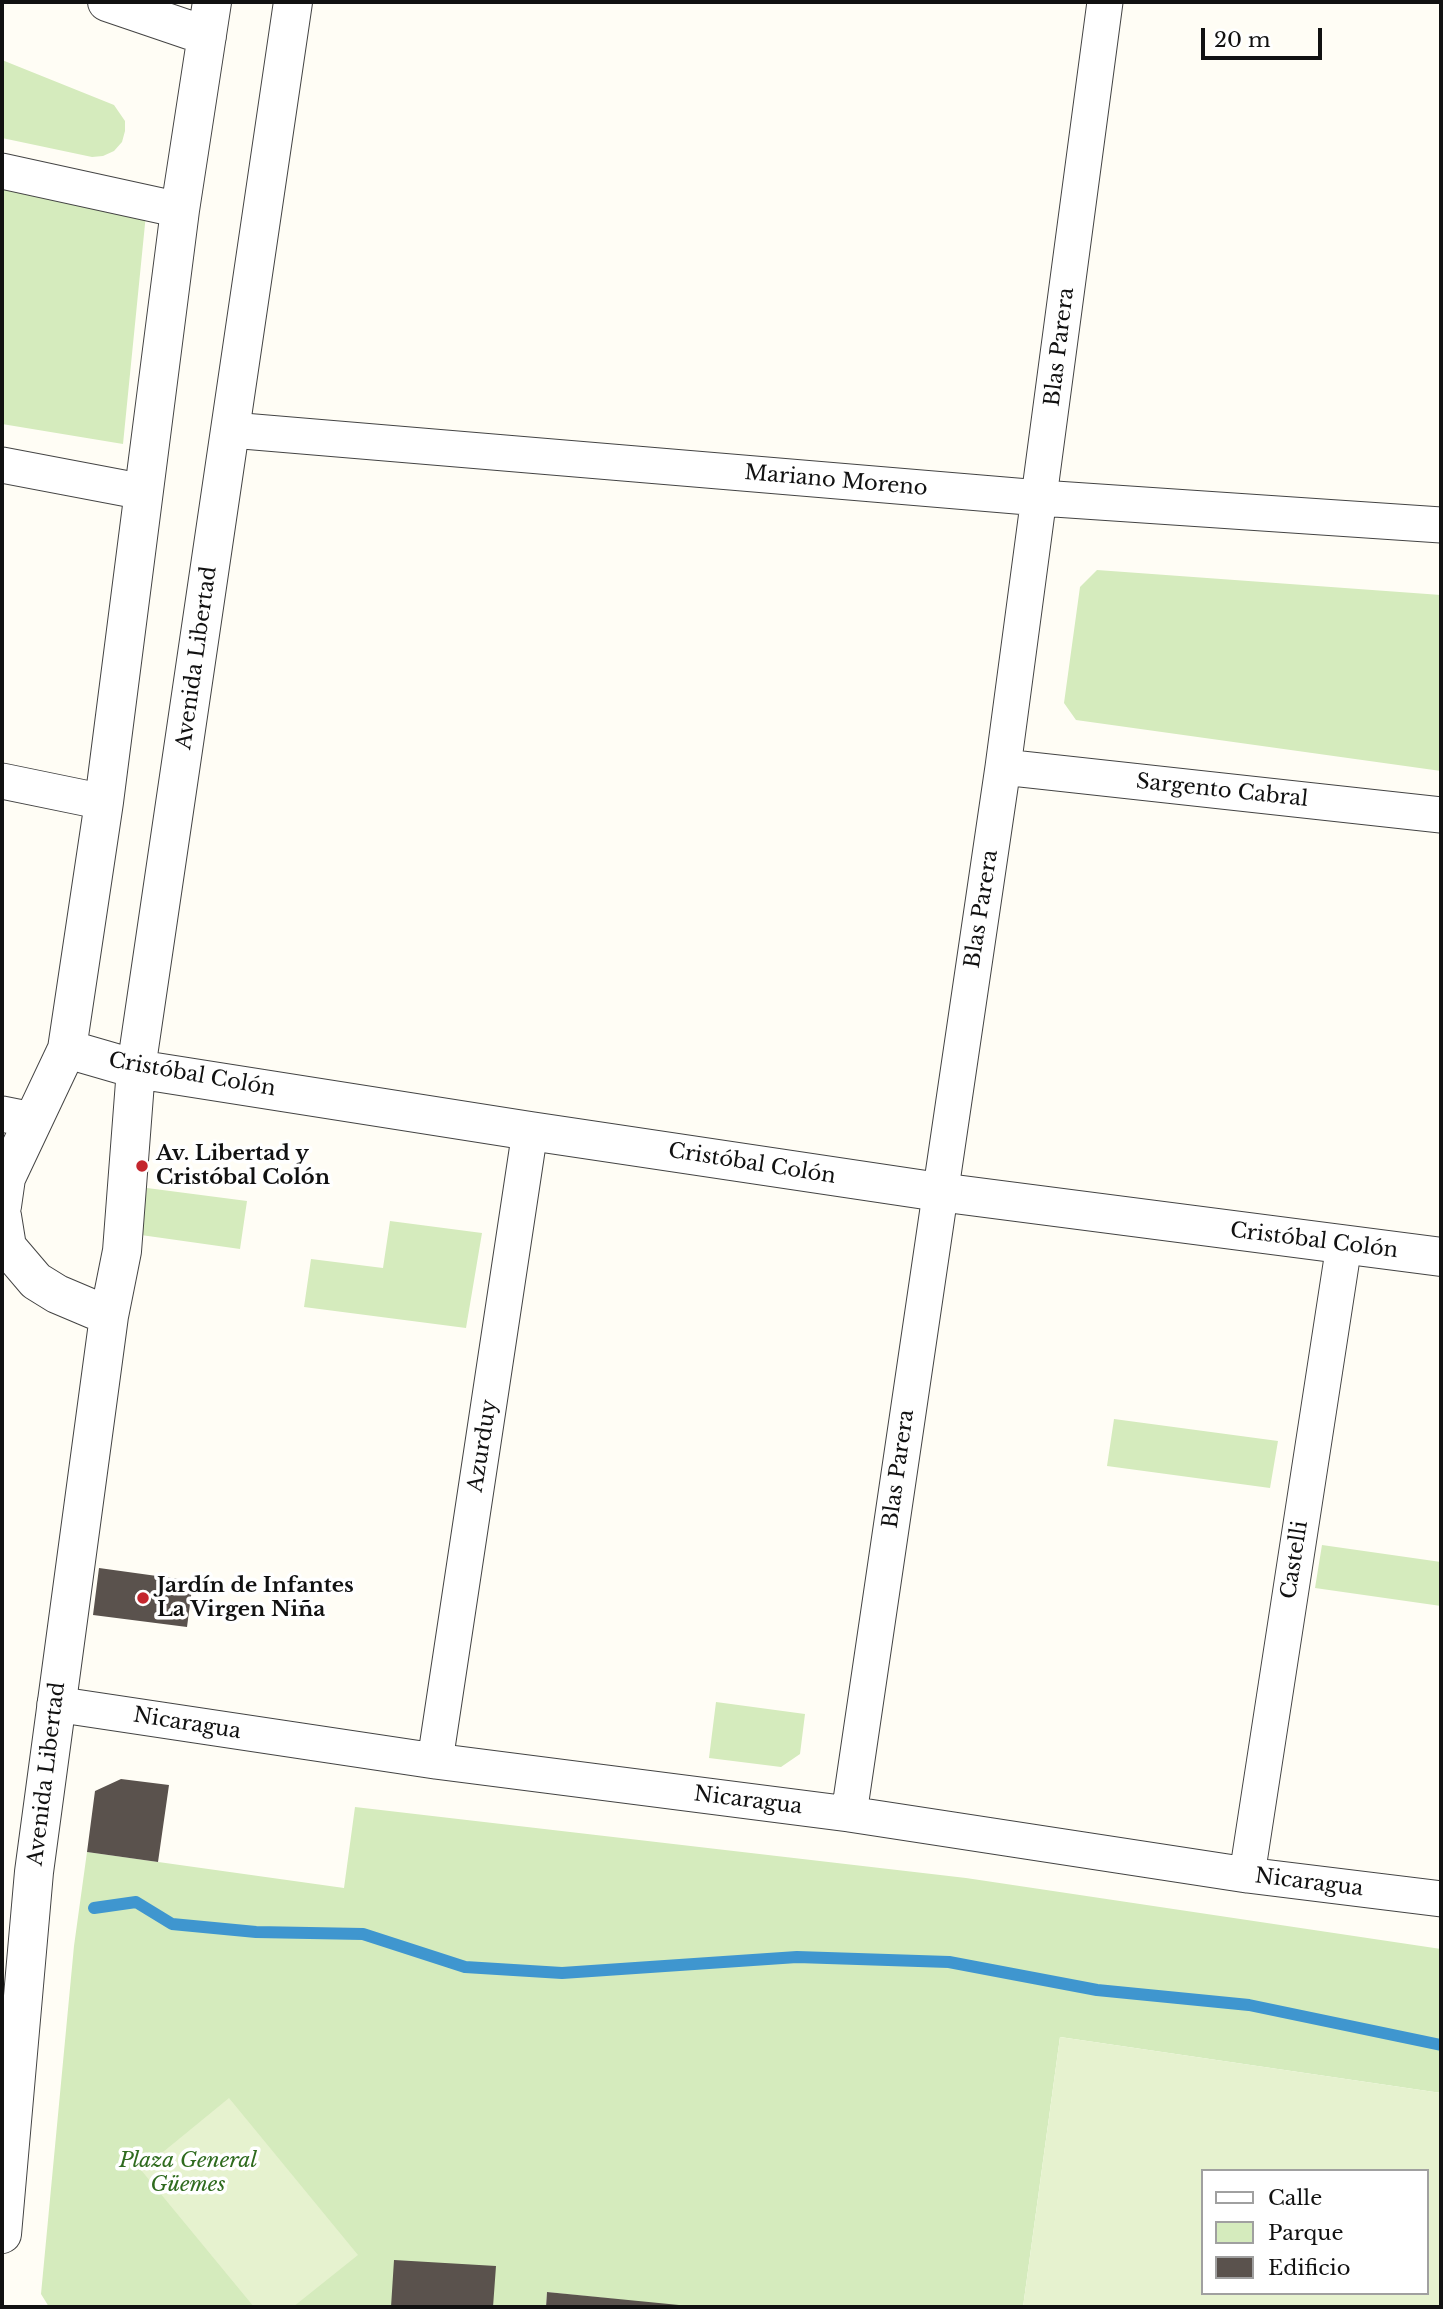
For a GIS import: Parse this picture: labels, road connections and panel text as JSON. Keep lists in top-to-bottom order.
{
  "streets": {
    "street": [
      "Blas Parera",
      "Mariano Moreno",
      "Avenida Libertad",
      "Sargento Cabral",
      "Cristóbal Colón",
      "Azurduy",
      "Castelli",
      "Nicaragua"
    ]
  },
  "crossings": [
    ["Blas Parera", "Mariano Moreno"],
    ["Blas Parera", "Sargento Cabral"],
    ["Blas Parera", "Cristóbal Colón"],
    ["Blas Parera", "Nicaragua"],
    ["Mariano Moreno", "Avenida Libertad"],
    ["Avenida Libertad", "Cristóbal Colón"],
    ["Avenida Libertad", "Nicaragua"],
    ["Cristóbal Colón", "Azurduy"],
    ["Cristóbal Colón", "Castelli"],
    ["Azurduy", "Nicaragua"],
    ["Castelli", "Nicaragua"]
  ],
  "parks": ["Plaza General Güemes"],
  "places": ["Av. Libertad y Cristóbal Colón", "Jardín de Infantes La Virgen Niña"],
  "legend": ["Calle", "Parque", "Edificio"],
  "scale_bar": "20 m"
}
